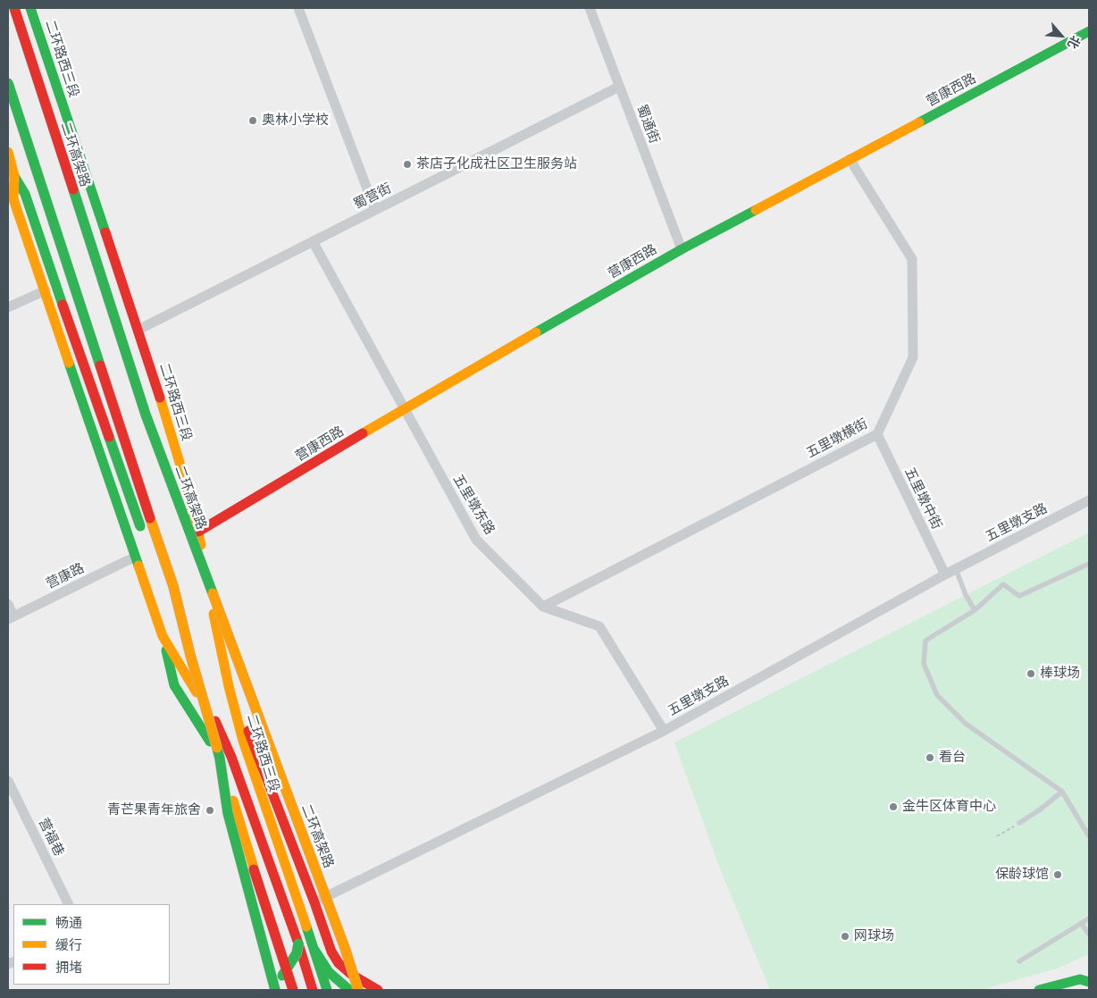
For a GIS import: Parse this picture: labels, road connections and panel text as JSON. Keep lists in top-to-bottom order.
{
  "streets": {
    "main road": ["二环路西三段", "营康西路", "二环高架路"],
    "street": [
      "蜀通街",
      "蜀营街",
      "五里墩横街",
      "五里墩中街",
      "五里墩东路",
      "五里墩支路",
      "营康路",
      "营福巷"
    ]
  },
  "crossings": [
    ["二环路西三段", "营康西路"],
    ["二环路西三段", "蜀营街"],
    ["营康西路", "蜀通街"],
    ["营康西路", "五里墩横街"],
    ["营康西路", "五里墩东路"],
    ["蜀通街", "蜀营街"],
    ["蜀营街", "五里墩东路"],
    ["五里墩横街", "五里墩中街"],
    ["五里墩横街", "五里墩东路"],
    ["五里墩中街", "五里墩支路"],
    ["五里墩东路", "五里墩支路"]
  ],
  "places": [
    "奥林小学校",
    "茶店子化成社区卫生服务站",
    "棒球场",
    "看台",
    "金牛区体育中心",
    "青芒果青年旅舍",
    "保龄球馆",
    "网球场"
  ],
  "legend": ["畅通", "缓行", "拥堵"],
  "north": "bottom right"
}
